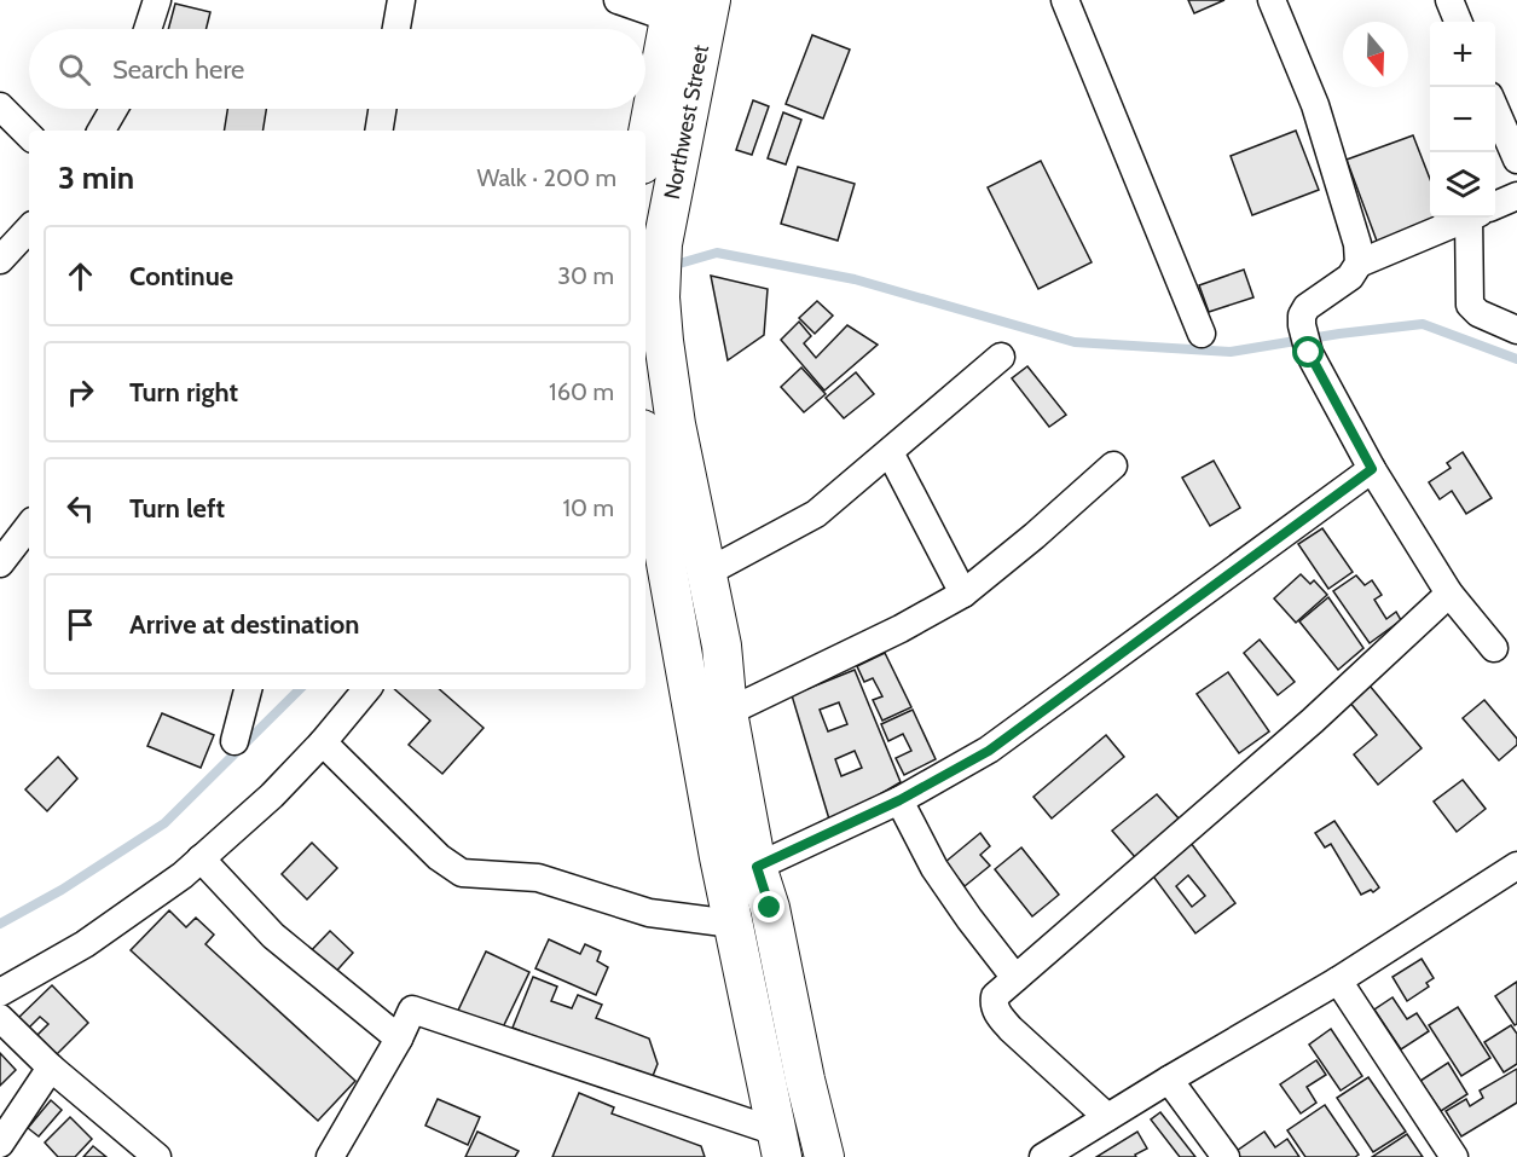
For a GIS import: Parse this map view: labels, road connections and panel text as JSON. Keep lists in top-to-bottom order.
{
  "streets": {
    "main road": ["Northwest Street"]
  },
  "north": "bottom",
  "page": {
    "map_buttons": ["+", "−"],
    "search": "Search here",
    "heading": ["3 min", "Walk · 200 m"],
    "list": [
      ["Continue", "30 m"],
      ["Turn right", "160 m"],
      ["Turn left", "10 m"],
      "Arrive at destination"
    ]
  }
}
